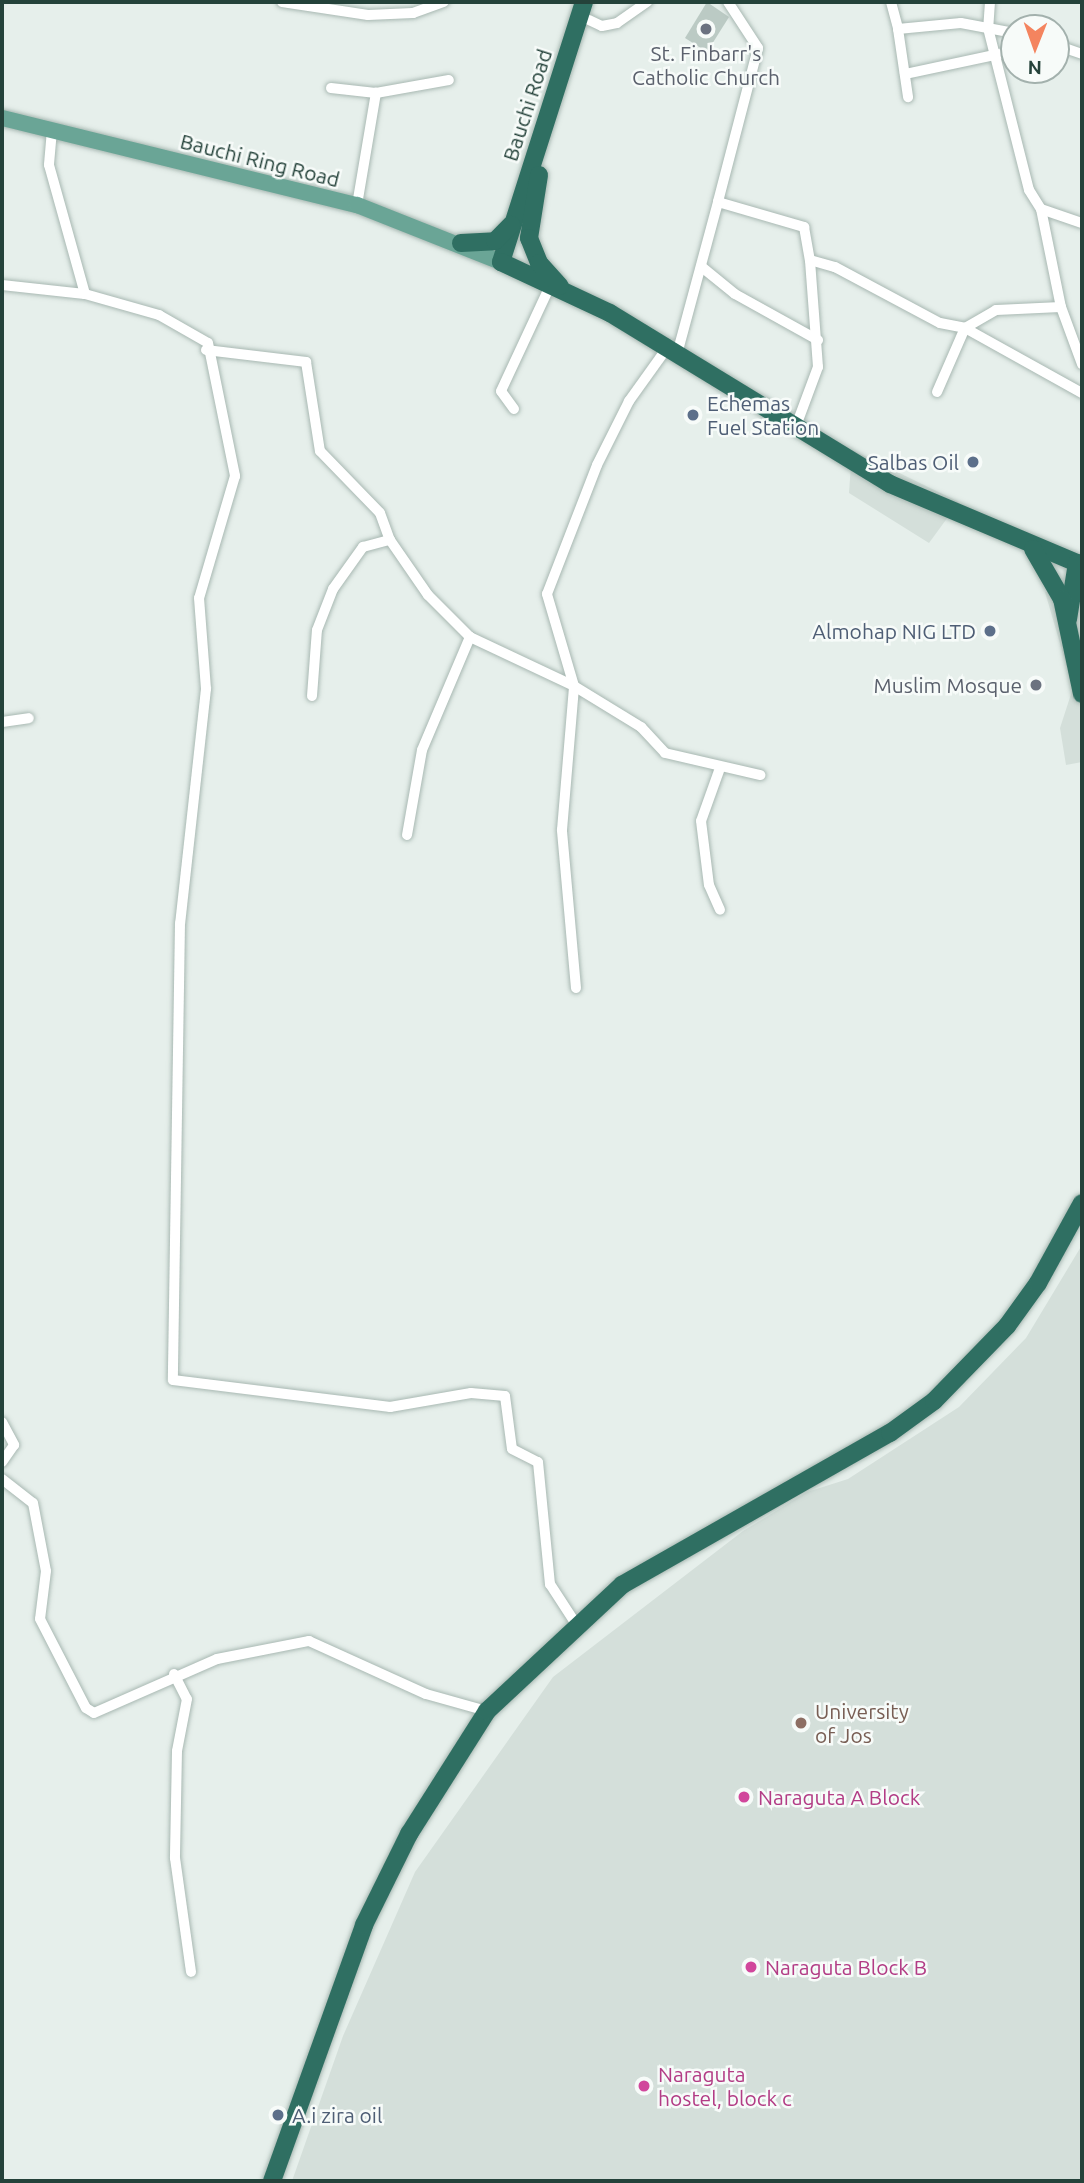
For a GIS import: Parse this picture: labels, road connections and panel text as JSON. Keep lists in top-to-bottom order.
{
  "streets": {
    "highway": ["Bauchi Road"],
    "main road": ["Bauchi Ring Road"]
  },
  "crossings": [
    ["Bauchi Road", "Bauchi Ring Road"]
  ],
  "places": [
    "St. Finbarr's Catholic Church",
    "Echemas Fuel Station",
    "Salbas Oil",
    "Almohap NIG LTD",
    "Muslim Mosque",
    "University of Jos",
    "Naraguta A Block",
    "Naraguta Block B",
    "Naraguta hostel, block c",
    "A.i zira oil"
  ],
  "north": "bottom"
}
